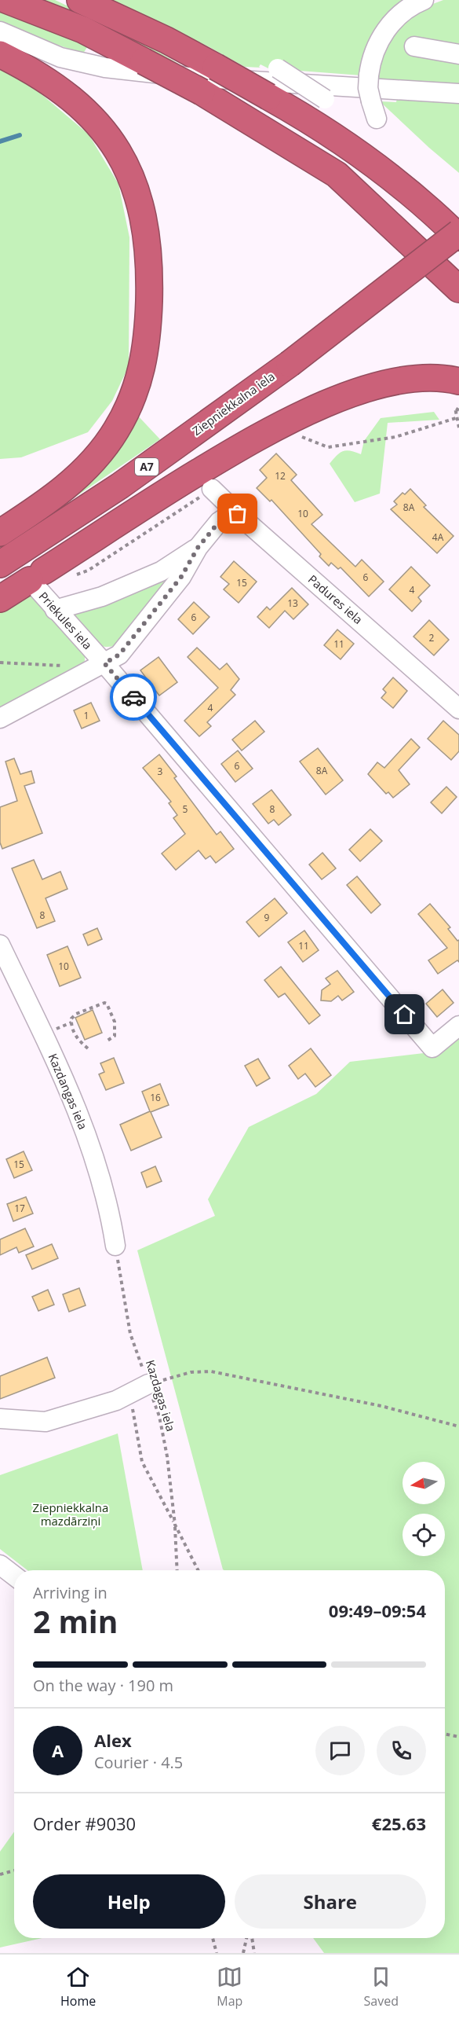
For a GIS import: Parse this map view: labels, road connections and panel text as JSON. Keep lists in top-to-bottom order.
{
  "streets": {
    "highway": ["Ziepniekkalna iela", "A7"],
    "street": ["Padures iela", "Priekules iela", "Kazdangas iela"],
    "path": ["Kazdagas iela"]
  },
  "crossings": [
    ["A7", "Priekules iela"],
    ["Kazdangas iela", "Kazdagas iela"]
  ],
  "parks": ["Ziepniekkalna mazdārziņi"],
  "house_numbers": [
    "12",
    "8A",
    "10",
    "4A",
    "6",
    "15",
    "4",
    "13",
    "6",
    "2",
    "11",
    "4",
    "1",
    "6",
    "8A",
    "3",
    "5",
    "8",
    "8",
    "9",
    "11",
    "10",
    "16",
    "15",
    "17"
  ],
  "north": "left",
  "page": {
    "heading": ["2 min", "Arriving in", "09:49–09:54"],
    "panel": [
      "Alex",
      "Courier · 4.5",
      "Order #9030",
      "€25.63"
    ],
    "bar": "On the way · 190 m",
    "round": "A",
    "buttons": ["Help", "Share"],
    "tabs": ["Home", "Map", "Saved"]
  }
}
